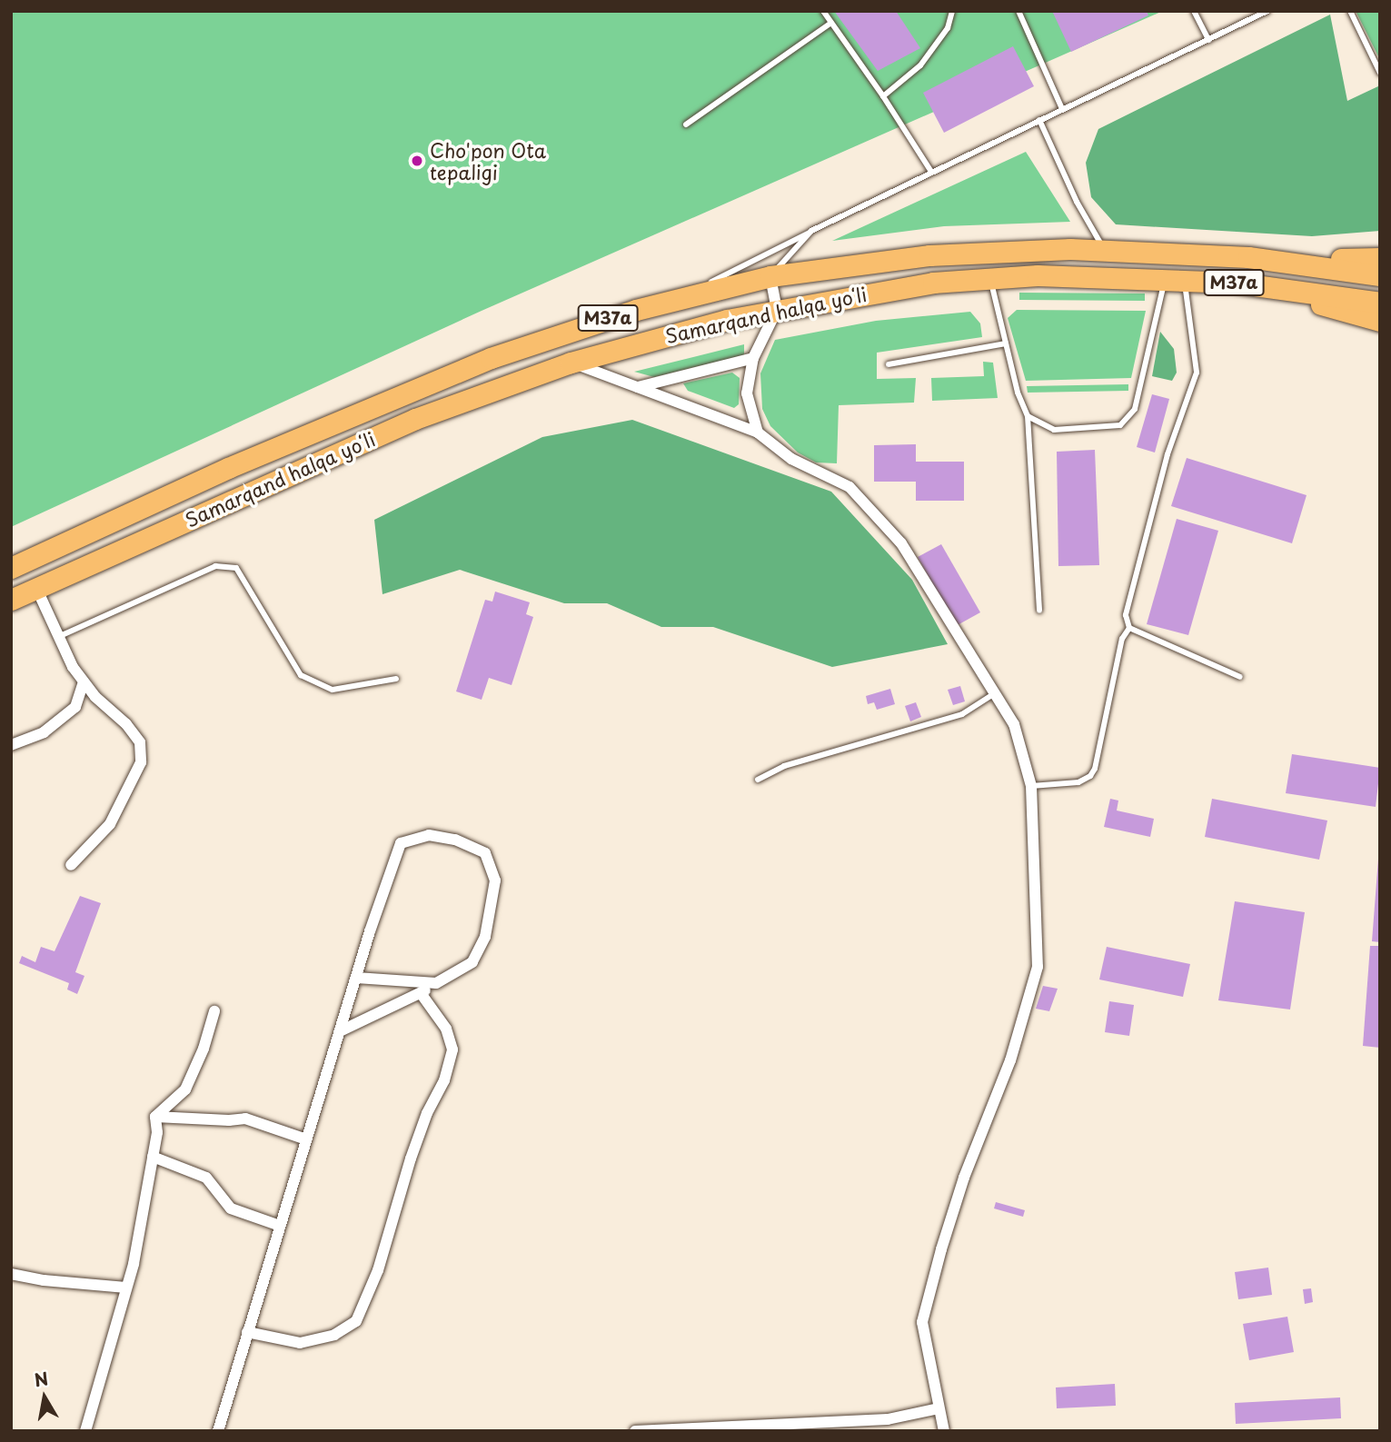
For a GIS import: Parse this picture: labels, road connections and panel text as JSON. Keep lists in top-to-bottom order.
{
  "streets": {
    "highway": ["M37a", "Samarqand halqa yoʻli"]
  },
  "crossings": [
    ["M37a", "Samarqand halqa yoʻli"]
  ],
  "places": ["Cho'pon Ota tepaligi"],
  "north": "top"
}
